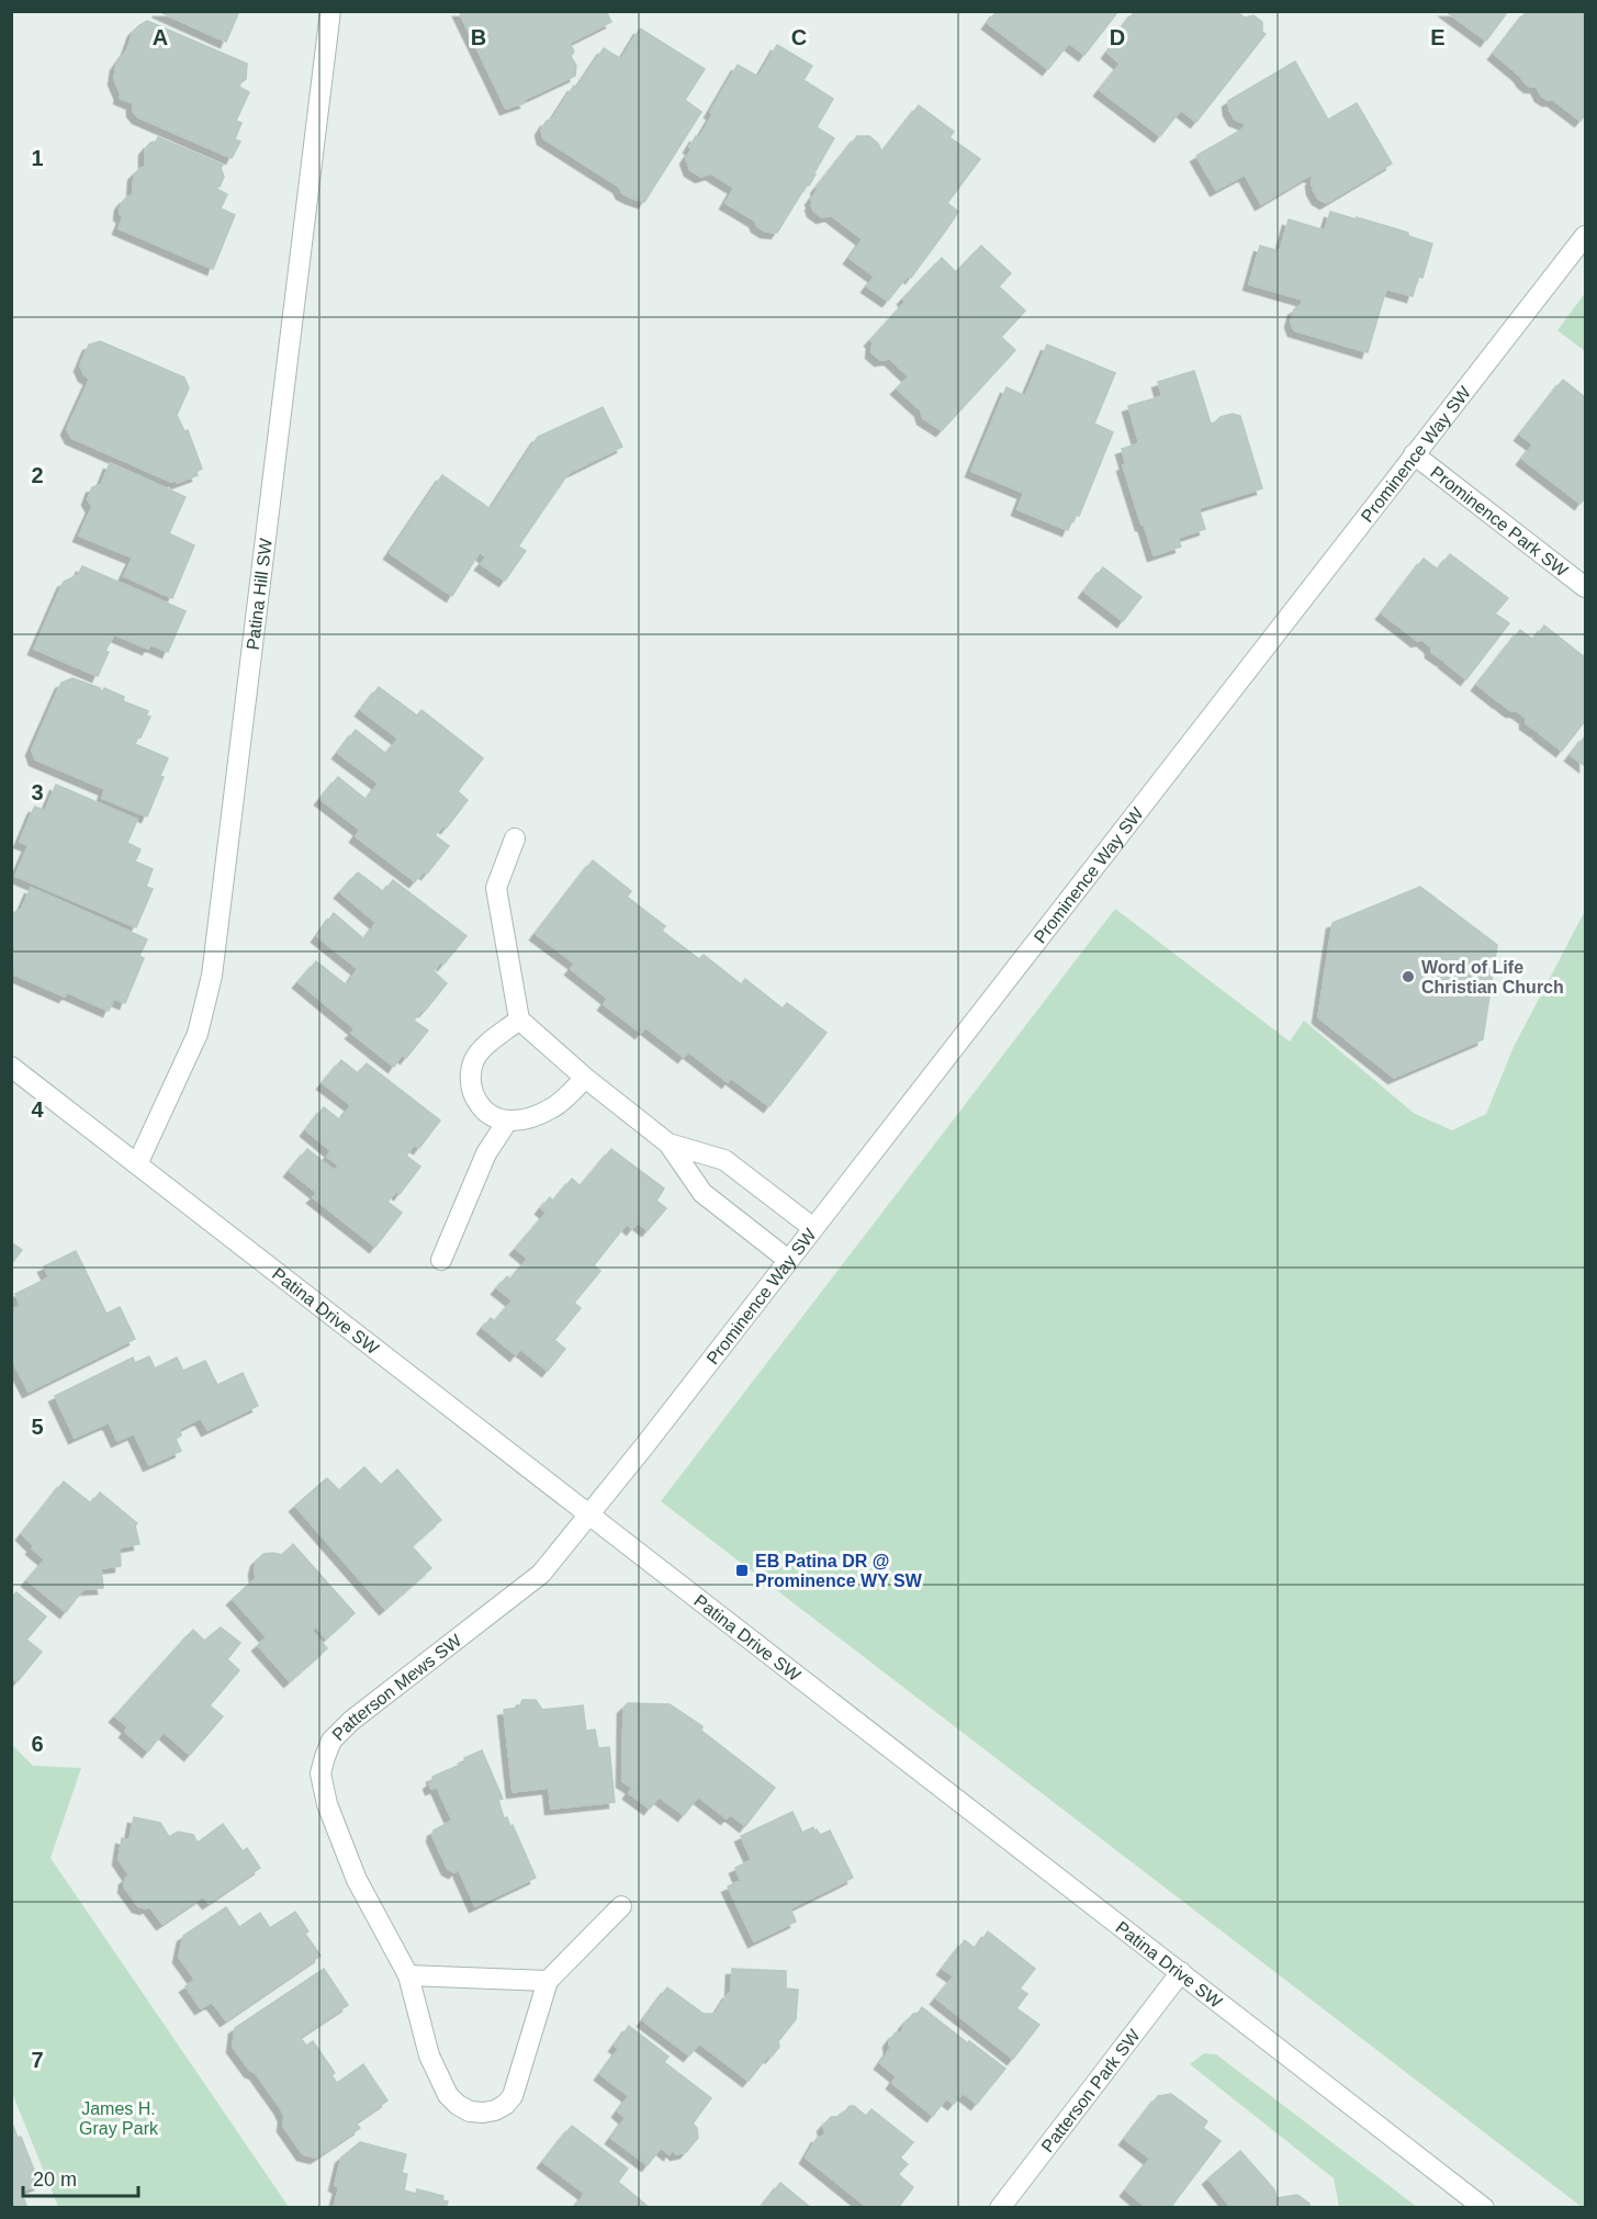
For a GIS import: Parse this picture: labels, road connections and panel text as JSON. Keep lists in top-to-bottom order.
{
  "streets": {
    "street": [
      "Prominence Way SW",
      "Prominence Park SW",
      "Patina Hill SW",
      "Patina Drive SW",
      "Patterson Mews SW",
      "Patterson Park SW"
    ]
  },
  "crossings": [
    ["Prominence Way SW", "Prominence Park SW"],
    ["Prominence Way SW", "Patina Drive SW"],
    ["Prominence Way SW", "Patterson Mews SW"],
    ["Patina Hill SW", "Patina Drive SW"],
    ["Patina Drive SW", "Patterson Mews SW"],
    ["Patina Drive SW", "Patterson Park SW"]
  ],
  "parks": ["James H. Gray Park"],
  "places": {
    "other": ["Word of Life Christian Church"],
    "transit": ["EB Patina DR @ Prominence WY SW"]
  },
  "scale_bar": "20 m",
  "grid": {
    "columns": [
      "A",
      "B",
      "C",
      "D",
      "E"
    ],
    "rows": [
      "1",
      "2",
      "3",
      "4",
      "5",
      "6",
      "7"
    ]
  }
}
